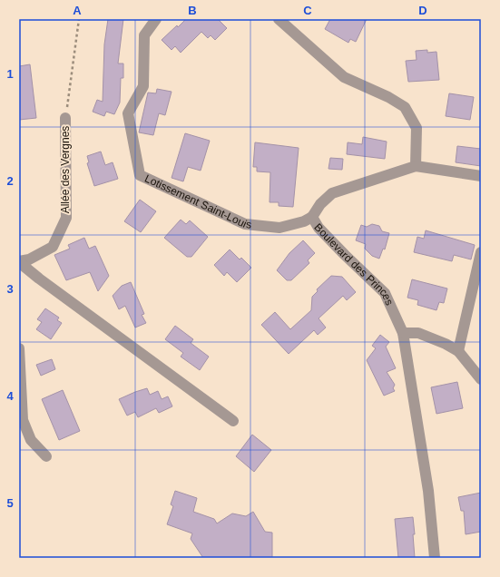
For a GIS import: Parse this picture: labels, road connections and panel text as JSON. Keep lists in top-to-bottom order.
{
  "streets": {
    "street": ["Allée des Vergnes", "Lotissement Saint-Louis", "Boulevard des Princes"]
  },
  "crossings": [
    ["Lotissement Saint-Louis", "Boulevard des Princes"]
  ],
  "grid": {
    "columns": [
      "A",
      "B",
      "C",
      "D"
    ],
    "rows": [
      "1",
      "2",
      "3",
      "4",
      "5"
    ]
  }
}
